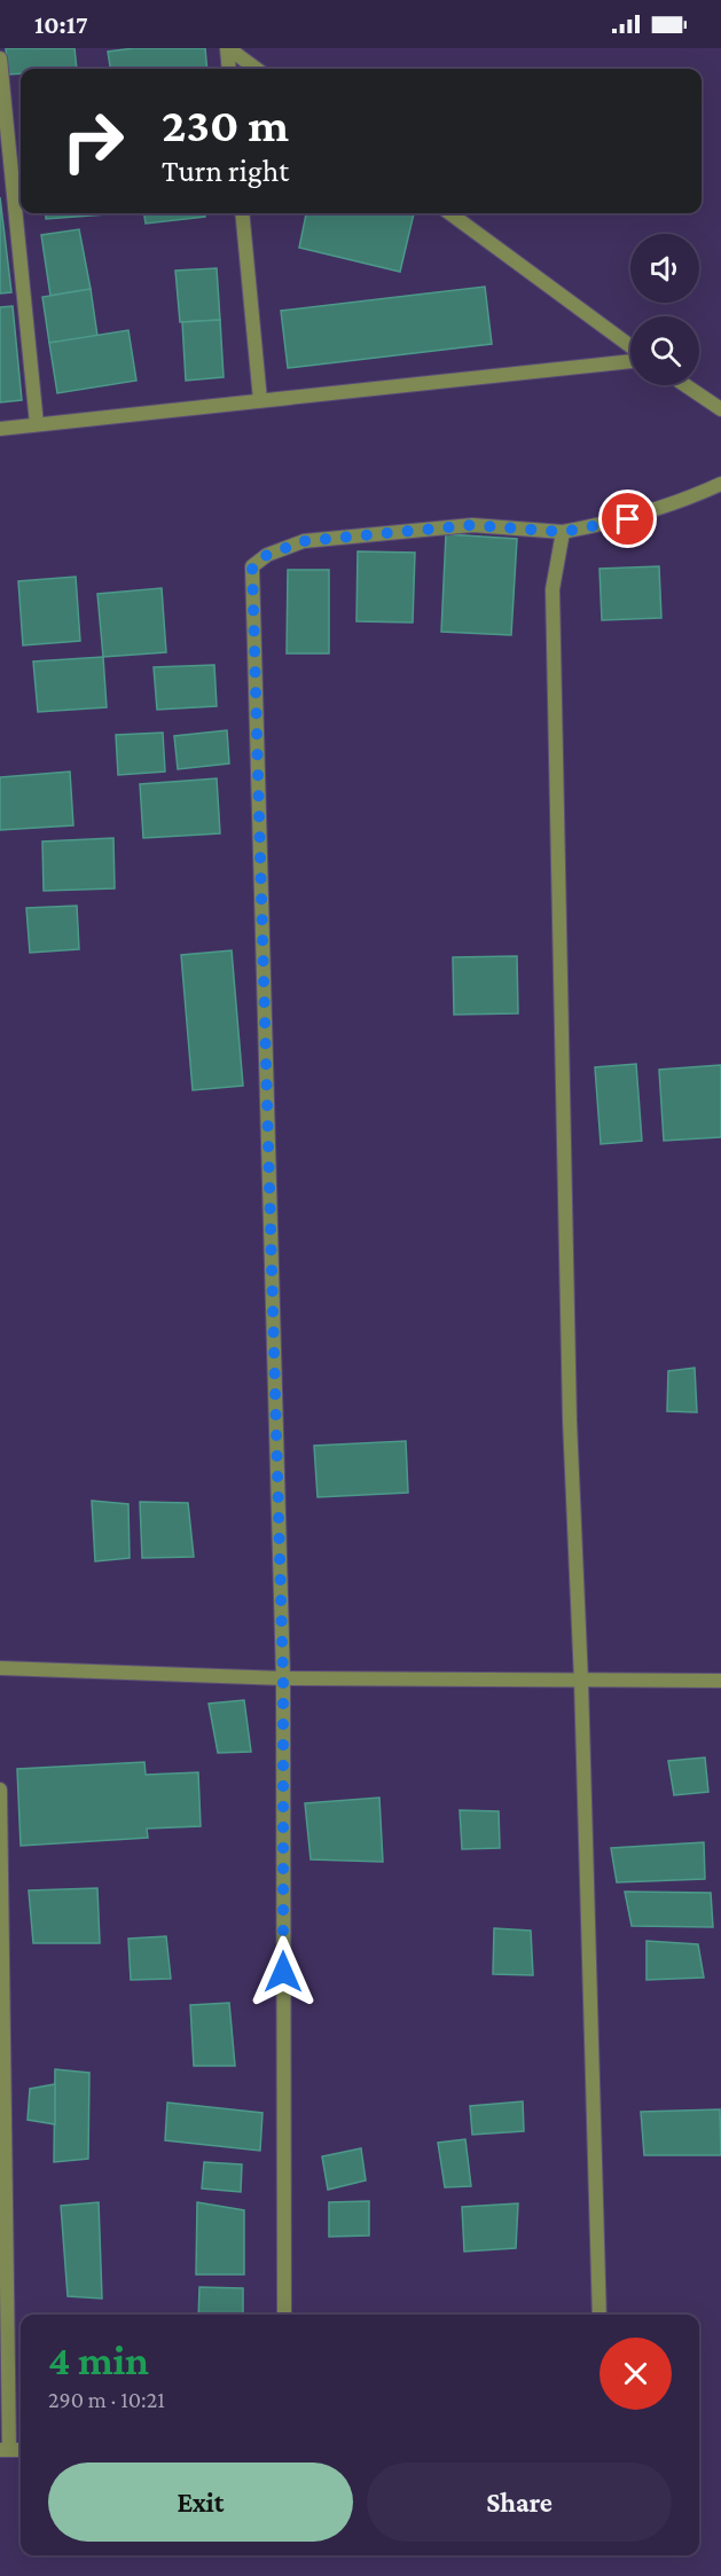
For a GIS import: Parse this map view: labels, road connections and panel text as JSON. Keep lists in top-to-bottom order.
{
  "page": {
    "status": "10:17",
    "turn": ["230 m", "Turn right"],
    "heading": ["4 min", "290 m · 10:21"],
    "buttons": ["Exit", "Share"]
  }
}
